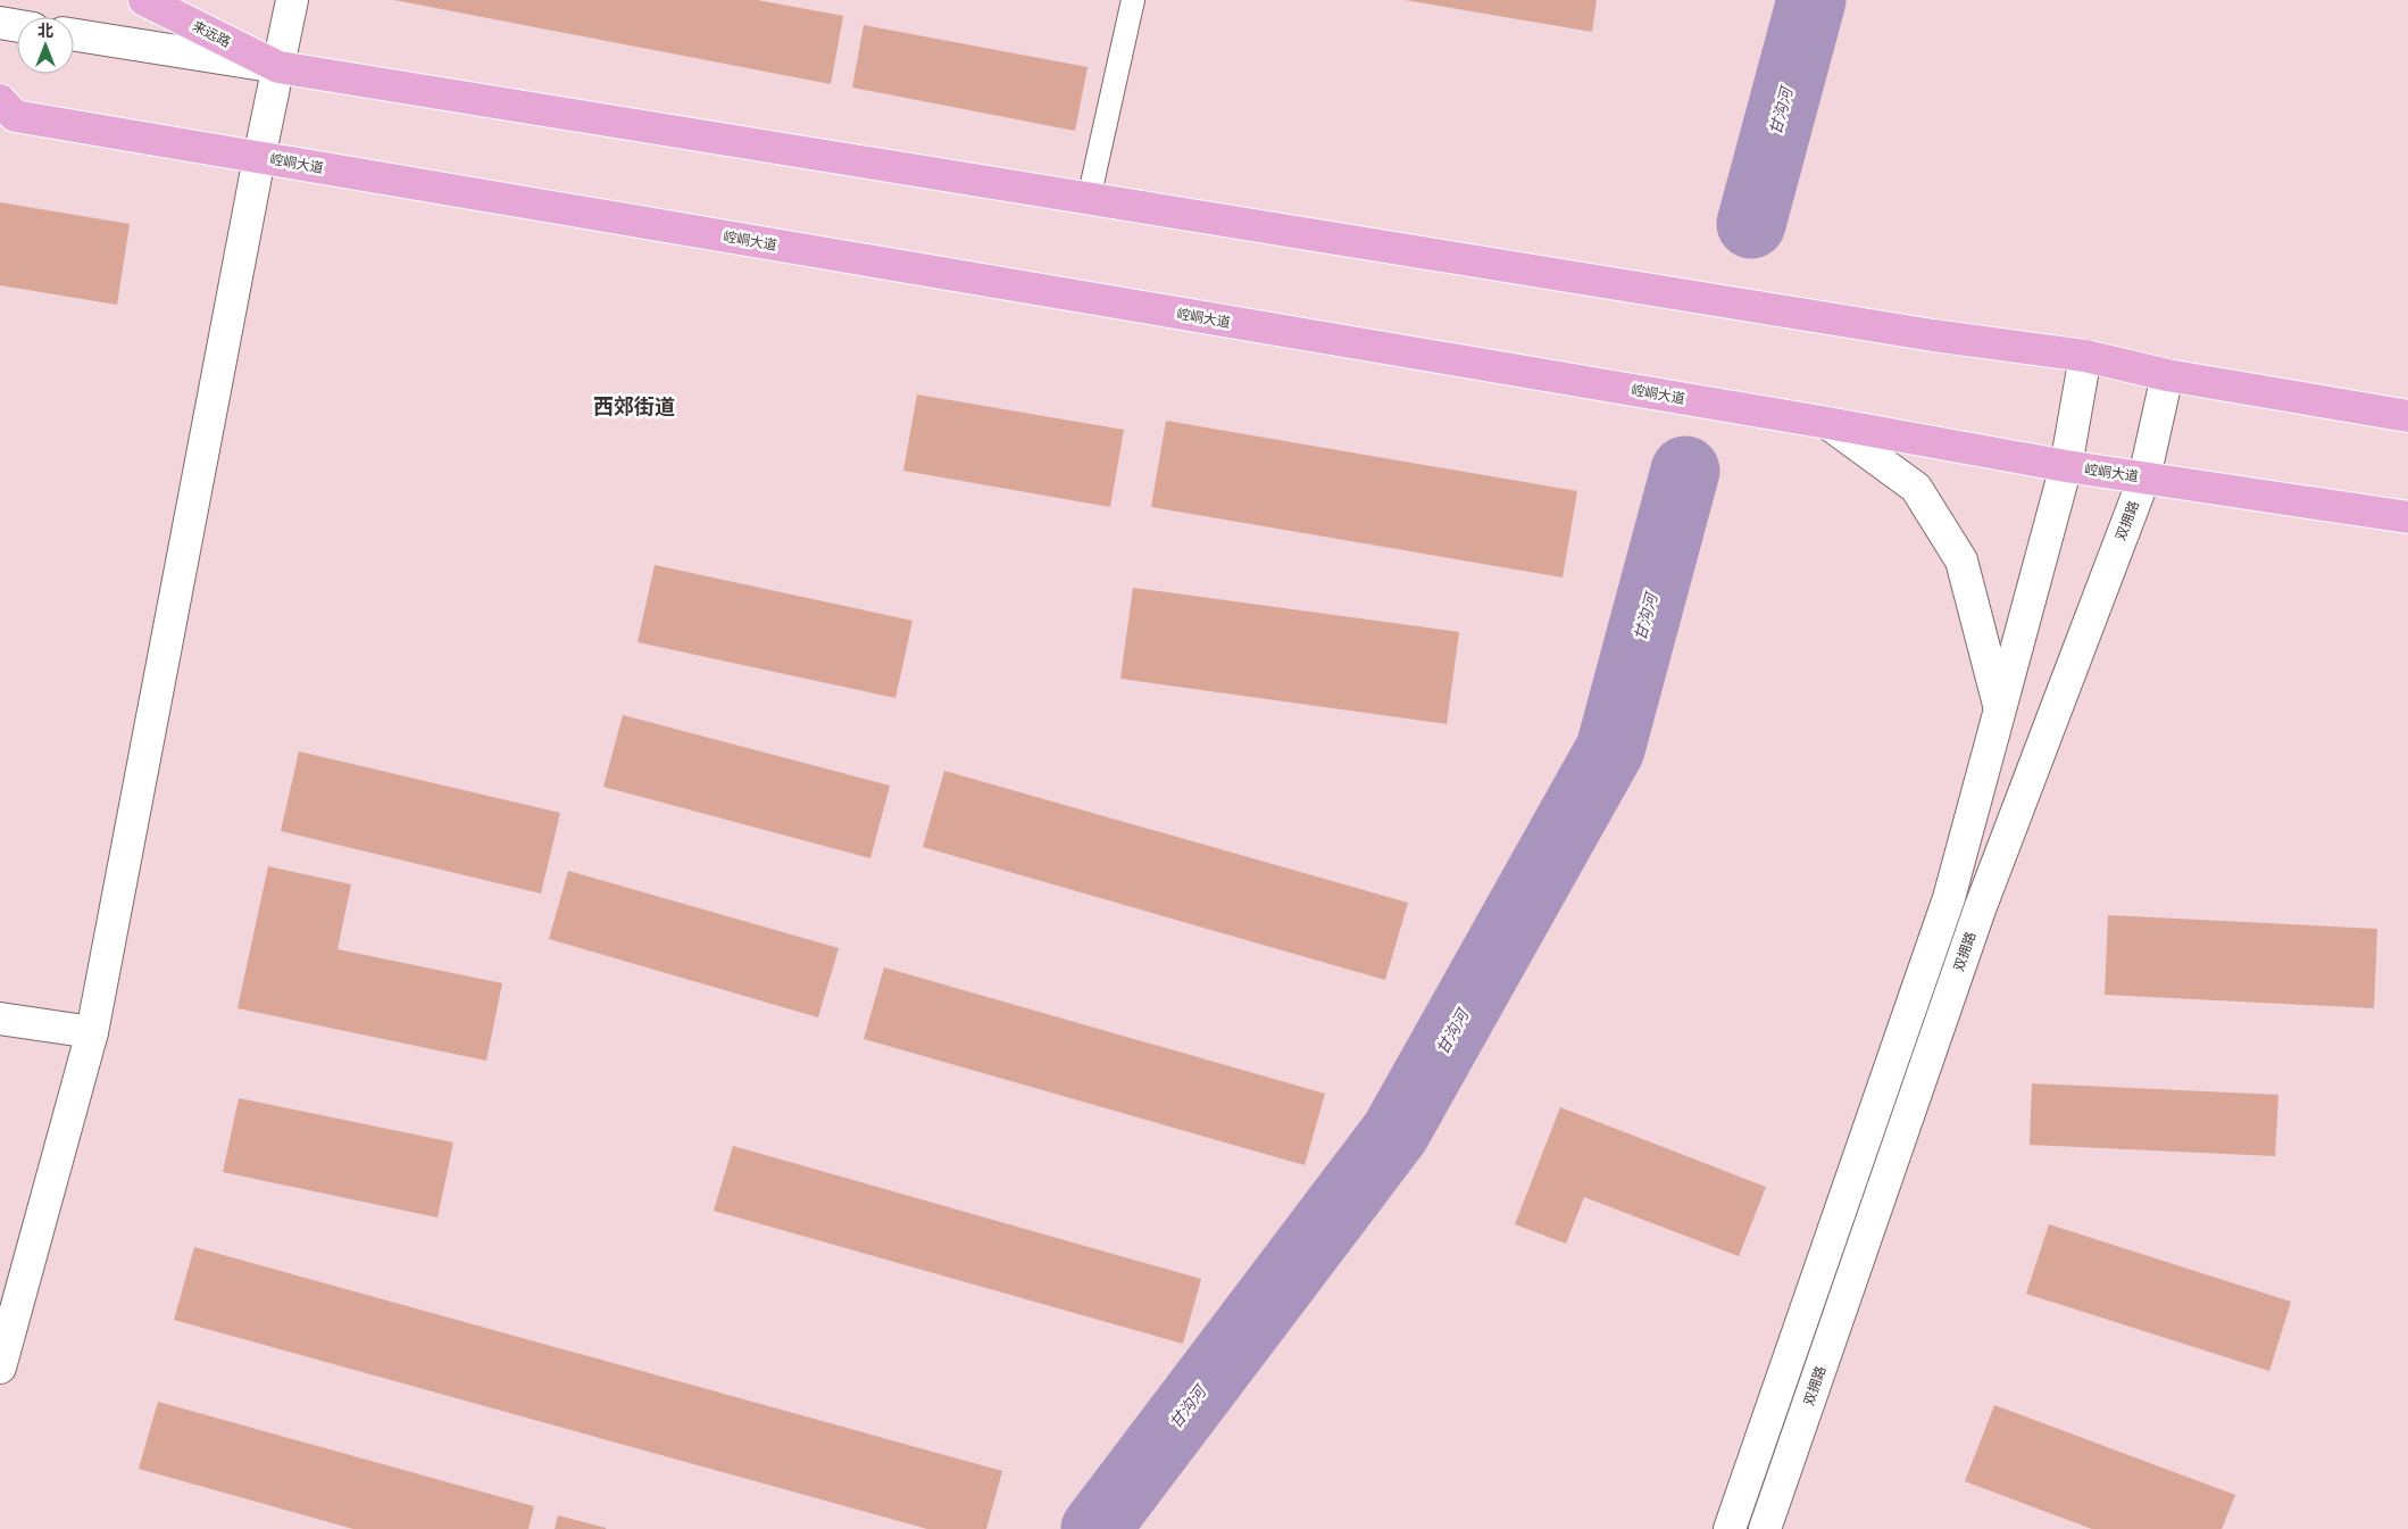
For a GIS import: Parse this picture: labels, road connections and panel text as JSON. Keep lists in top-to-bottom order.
{
  "streets": {
    "main road": ["来远路", "崆峒大道", "双拥路"]
  },
  "crossings": [
    ["崆峒大道", "双拥路"]
  ],
  "districts": ["西郊街道"],
  "water": ["甘沟河"],
  "north": "top"
}
